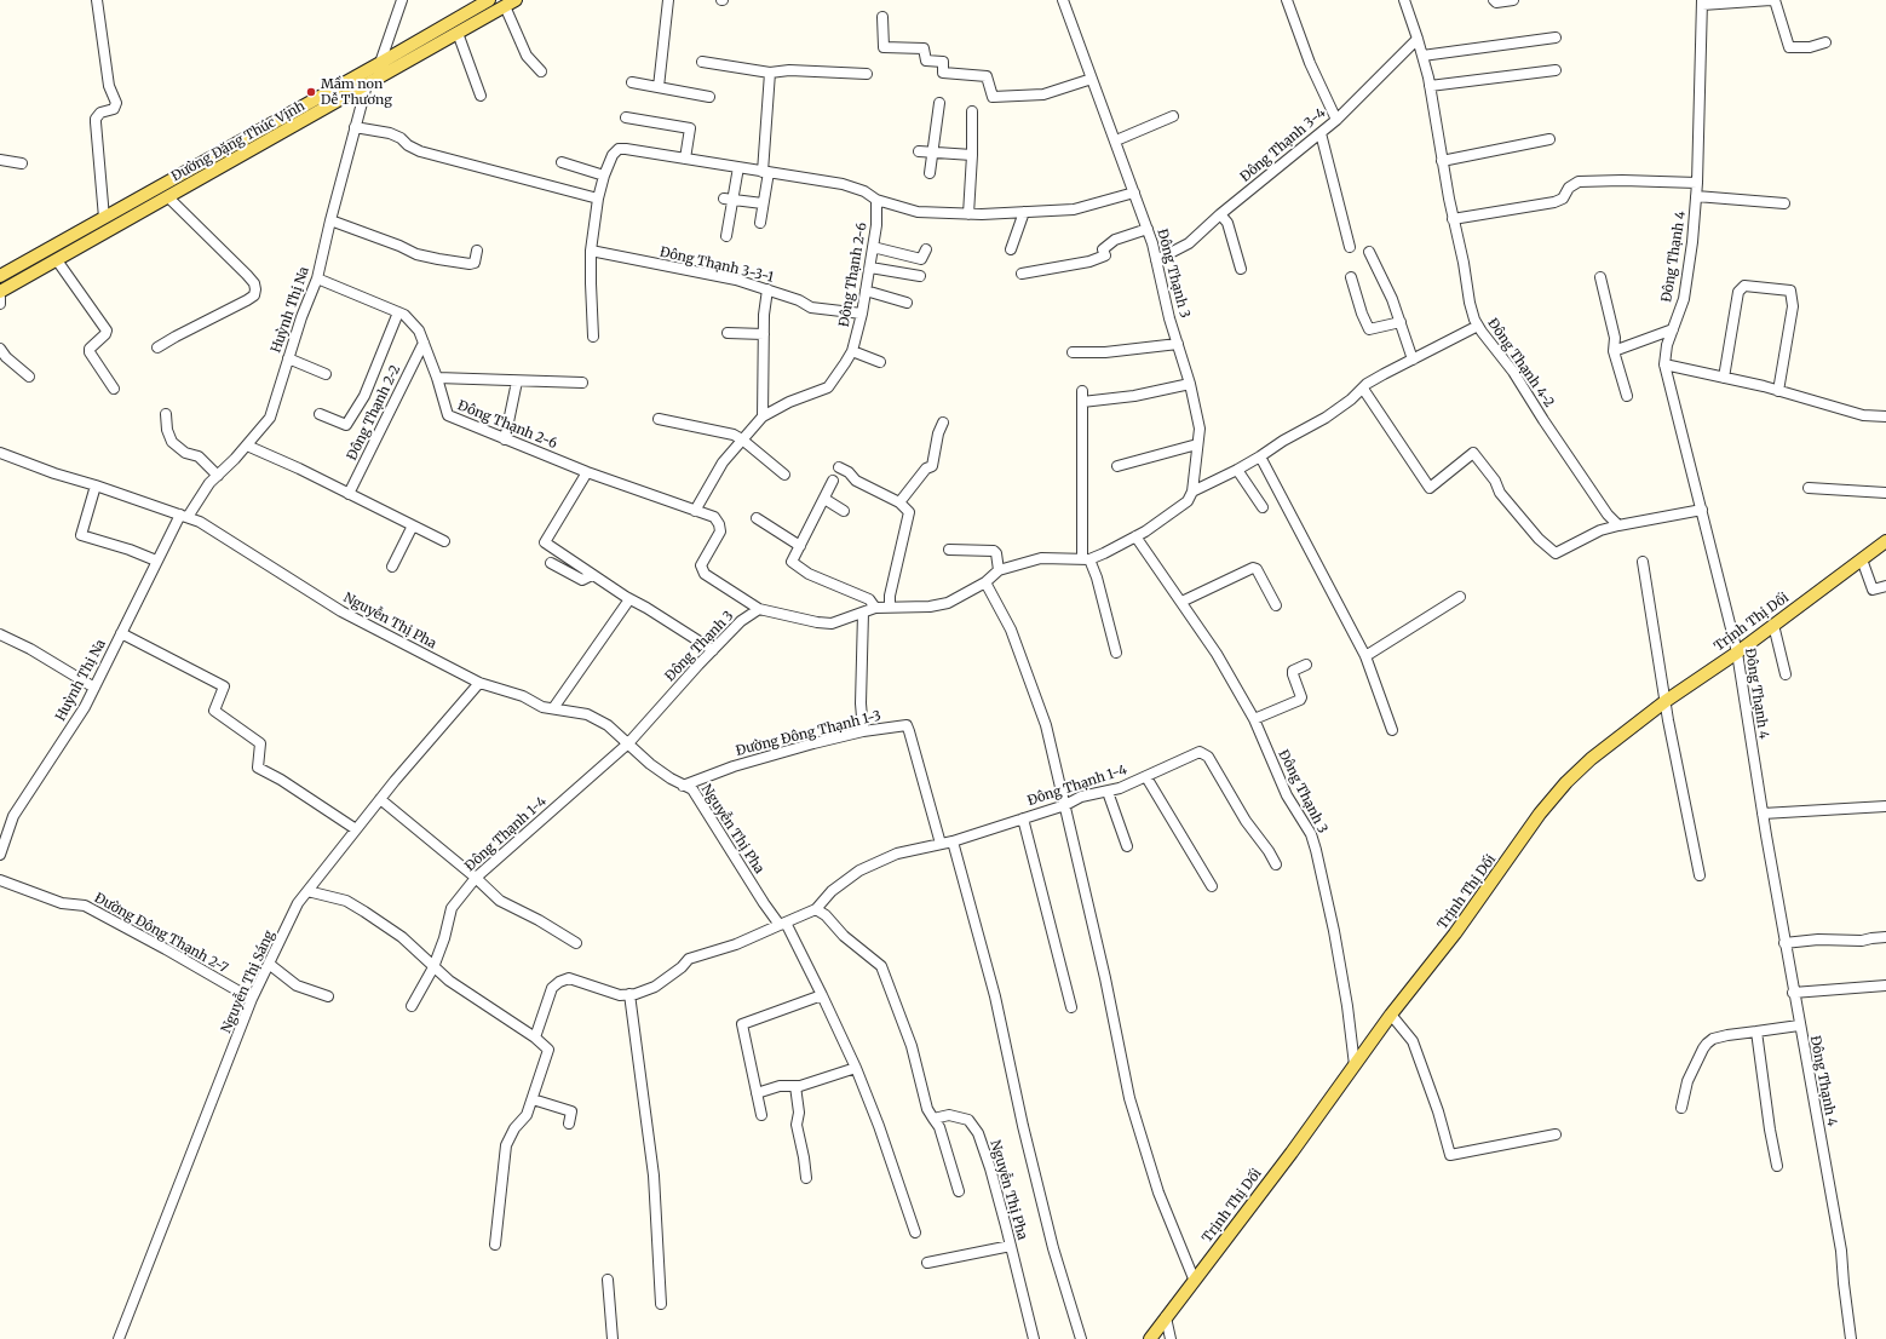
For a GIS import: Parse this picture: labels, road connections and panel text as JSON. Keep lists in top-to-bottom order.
{
  "streets": {
    "main road": ["Đường Đặng Thúc Vịnh", "Trịnh Thị Dối"],
    "street": [
      "Đông Thạnh 3-4",
      "Đông Thạnh 4",
      "Đông Thạnh 3-3-1",
      "Đông Thạnh 3",
      "Đông Thạnh 2-6",
      "Huỳnh Thị Na",
      "Đông Thạnh 4-2",
      "Đông Thạnh 2-2",
      "Nguyễn Thị Pha",
      "Đường Đông Thạnh 1-3",
      "Đông Thạnh 1-4",
      "Đường Đông Thạnh 2-7",
      "Nguyễn Thị Sáng"
    ]
  },
  "crossings": [
    ["Đường Đặng Thúc Vịnh", "Huỳnh Thị Na"],
    ["Đông Thạnh 3-4", "Đông Thạnh 3"],
    ["Đông Thạnh 3-4", "Đông Thạnh 4-2"],
    ["Đông Thạnh 4", "Trịnh Thị Dối"],
    ["Đông Thạnh 3-3-1", "Đông Thạnh 2-6"],
    ["Đông Thạnh 3", "Đông Thạnh 2-6"],
    ["Đông Thạnh 3", "Nguyễn Thị Pha"],
    ["Đông Thạnh 3", "Trịnh Thị Dối"],
    ["Đông Thạnh 3", "Đông Thạnh 1-4"],
    ["Đông Thạnh 2-6", "Huỳnh Thị Na"],
    ["Đông Thạnh 2-6", "Đông Thạnh 2-2"],
    ["Huỳnh Thị Na", "Nguyễn Thị Pha"],
    ["Nguyễn Thị Pha", "Đường Đông Thạnh 1-3"],
    ["Nguyễn Thị Pha", "Đông Thạnh 1-4"],
    ["Nguyễn Thị Pha", "Nguyễn Thị Sáng"],
    ["Đường Đông Thạnh 1-3", "Đông Thạnh 1-4"],
    ["Đường Đông Thạnh 2-7", "Nguyễn Thị Sáng"]
  ],
  "places": ["Mầm non Dễ Thương"]
}
